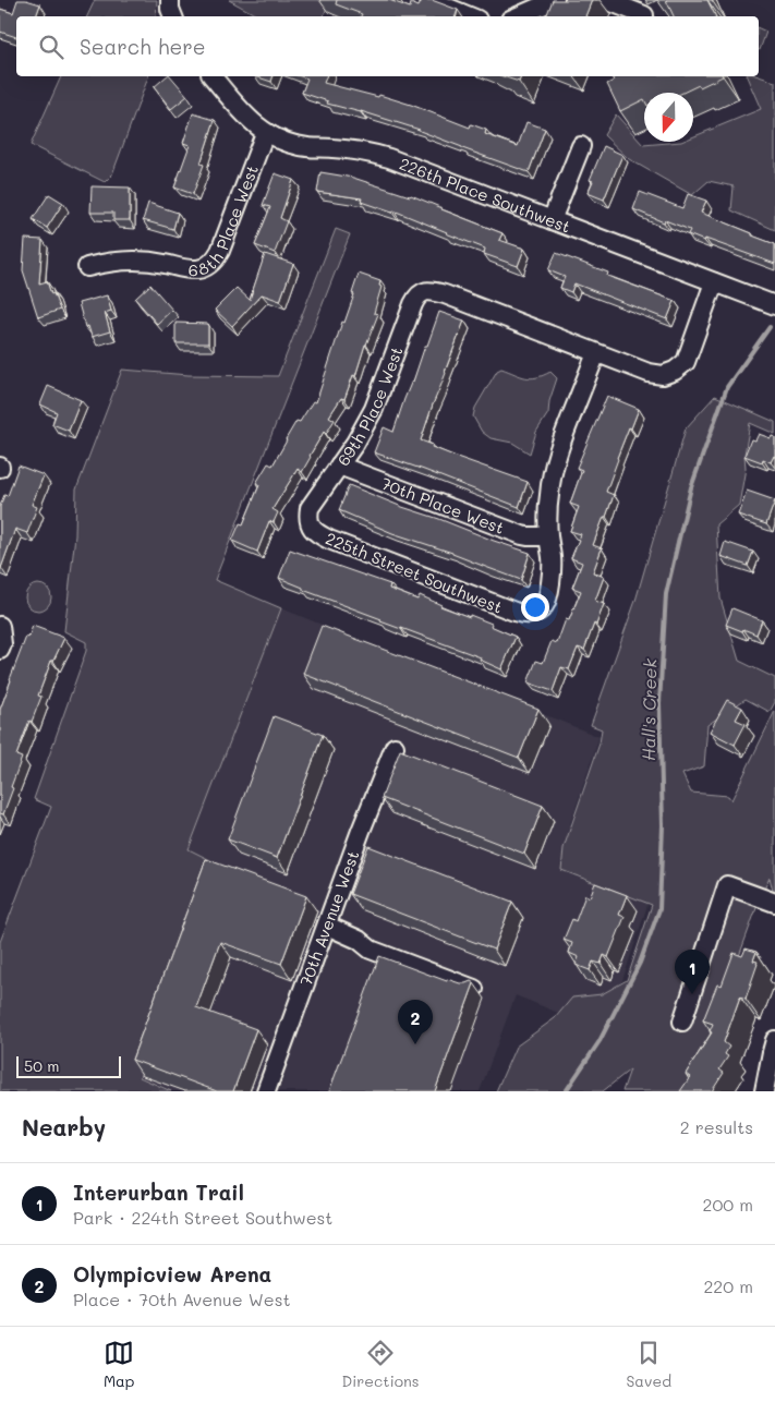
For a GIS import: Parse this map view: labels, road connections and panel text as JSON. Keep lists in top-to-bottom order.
{
  "streets": {
    "street": [
      "226th Place Southwest",
      "68th Place West",
      "69th Place West",
      "70th Place West",
      "225th Street Southwest",
      "70th Avenue West"
    ]
  },
  "crossings": [
    ["226th Place Southwest", "68th Place West"],
    ["69th Place West", "70th Place West"],
    ["69th Place West", "225th Street Southwest"],
    ["70th Place West", "225th Street Southwest"]
  ],
  "water": ["Hall's Creek"],
  "scale_bar": "50 m",
  "north": "bottom",
  "page": {
    "search": "Search here",
    "pins": ["1", "2"],
    "scale": "50 m",
    "heading": ["Nearby", "2 results"],
    "list": [
      {
        "mark": "1",
        "name": "Interurban Trail",
        "note": "Park · 224th Street Southwest",
        "value": "200 m"
      },
      {
        "mark": "2",
        "name": "Olympicview Arena",
        "note": "Place · 70th Avenue West",
        "value": "220 m"
      }
    ],
    "nav": ["Map", "Directions", "Saved"]
  }
}
